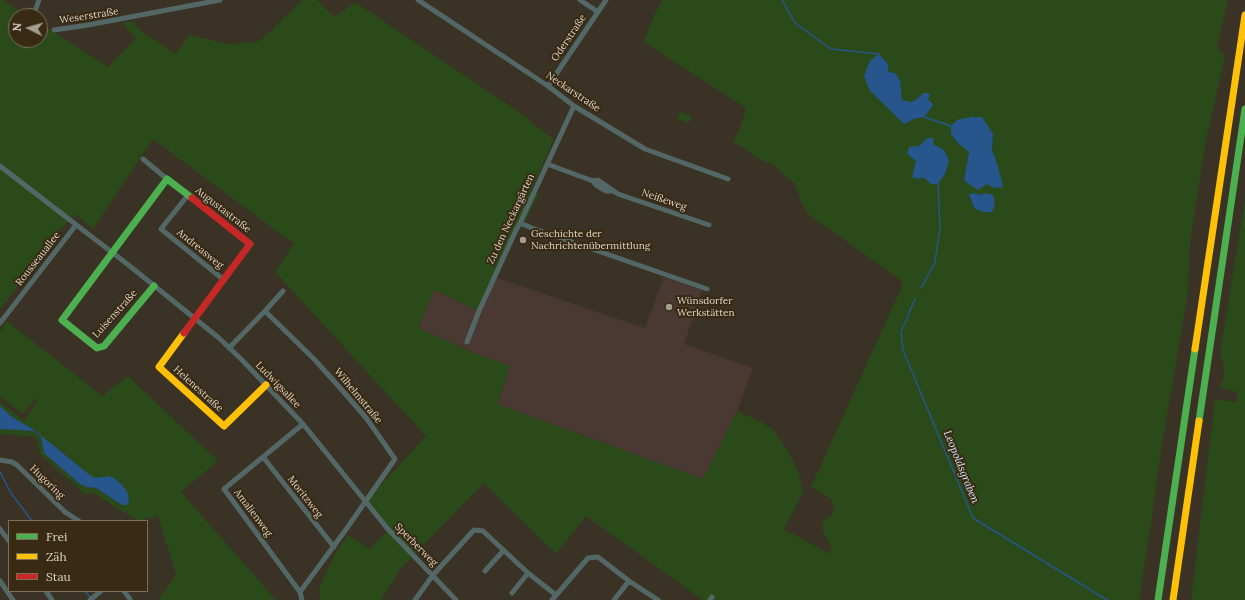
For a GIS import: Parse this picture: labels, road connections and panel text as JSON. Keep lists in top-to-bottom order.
{
  "streets": {
    "main road": ["Augustastraße", "Luisenstraße", "Helenestraße"],
    "street": [
      "Weserstraße",
      "Oderstraße",
      "Neckarstraße",
      "Neißeweg",
      "Zu den Neckargärten",
      "Andreasweg",
      "Rousseauallee",
      "Ludwigsallee",
      "Wilhelmstraße",
      "Hugoring",
      "Moritzweg",
      "Amalienweg",
      "Sperberweg"
    ]
  },
  "crossings": [
    ["Oderstraße", "Neckarstraße"],
    ["Neckarstraße", "Zu den Neckargärten"],
    ["Neißeweg", "Zu den Neckargärten"],
    ["Augustastraße", "Andreasweg"],
    ["Augustastraße", "Ludwigsallee"],
    ["Augustastraße", "Helenestraße"],
    ["Rousseauallee", "Ludwigsallee"],
    ["Luisenstraße", "Ludwigsallee"],
    ["Ludwigsallee", "Helenestraße"],
    ["Ludwigsallee", "Wilhelmstraße"],
    ["Ludwigsallee", "Amalienweg"],
    ["Ludwigsallee", "Sperberweg"],
    ["Wilhelmstraße", "Sperberweg"],
    ["Moritzweg", "Amalienweg"]
  ],
  "water": ["Leopoldsgraben"],
  "places": ["Geschichte der Nachrichtenübermittlung", "Wünsdorfer Werkstätten"],
  "legend": ["Frei", "Zäh", "Stau"],
  "north": "left"
}
